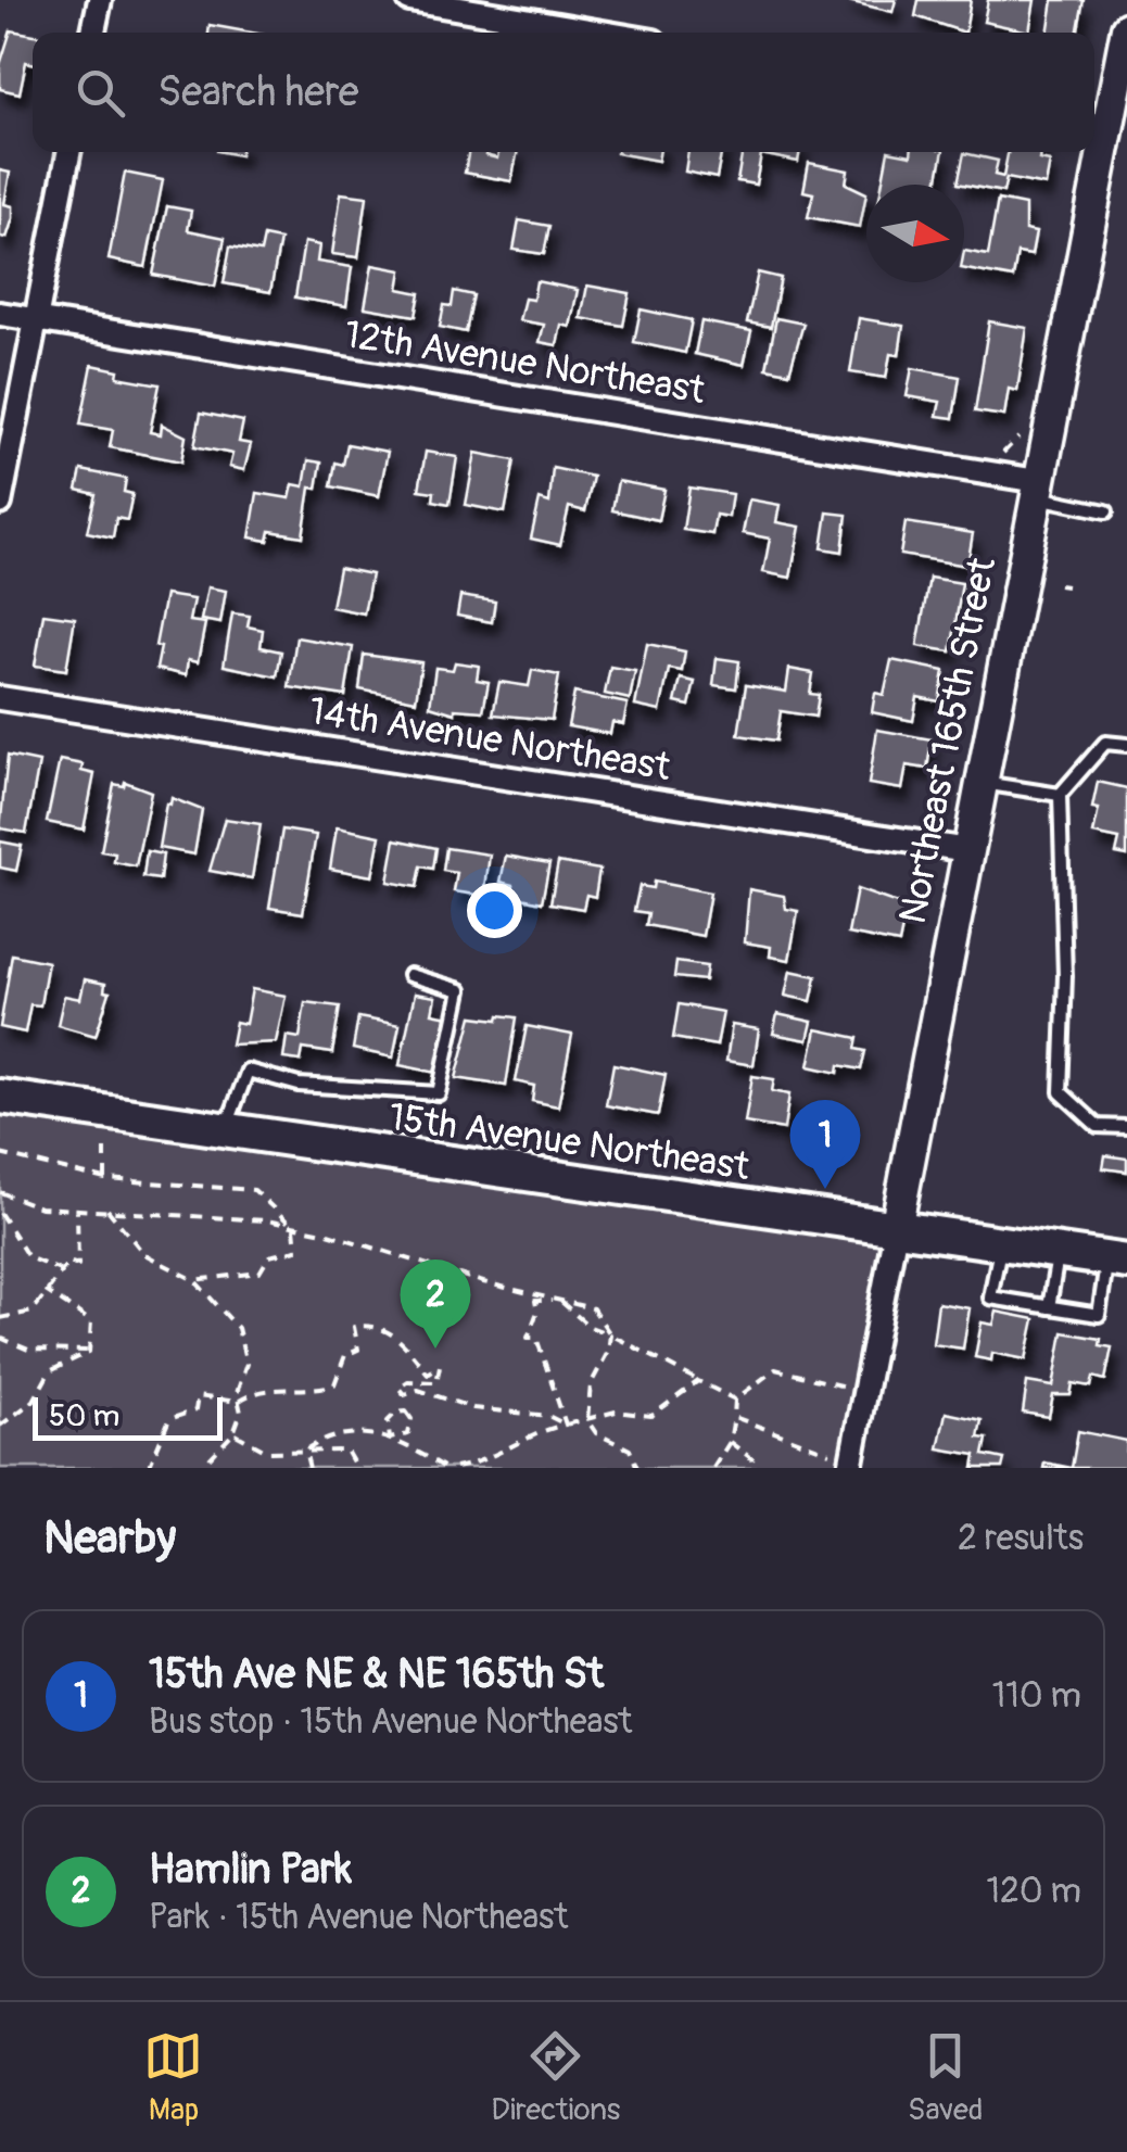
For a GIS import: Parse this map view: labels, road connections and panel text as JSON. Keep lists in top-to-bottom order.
{
  "streets": {
    "main road": ["15th Avenue Northeast"],
    "street": ["12th Avenue Northeast", "14th Avenue Northeast", "Northeast 165th Street"]
  },
  "crossings": [
    ["12th Avenue Northeast", "Northeast 165th Street"],
    ["14th Avenue Northeast", "Northeast 165th Street"],
    ["Northeast 165th Street", "15th Avenue Northeast"]
  ],
  "scale_bar": "50 m",
  "north": "right",
  "page": {
    "search": "Search here",
    "pins": ["1", "2"],
    "scale": "50 m",
    "heading": ["Nearby", "2 results"],
    "list": [
      {
        "mark": "1",
        "name": "15th Ave NE & NE 165th St",
        "note": "Bus stop · 15th Avenue Northeast",
        "value": "110 m"
      },
      {
        "mark": "2",
        "name": "Hamlin Park",
        "note": "Park · 15th Avenue Northeast",
        "value": "120 m"
      }
    ],
    "nav": ["Map", "Directions", "Saved"]
  }
}
